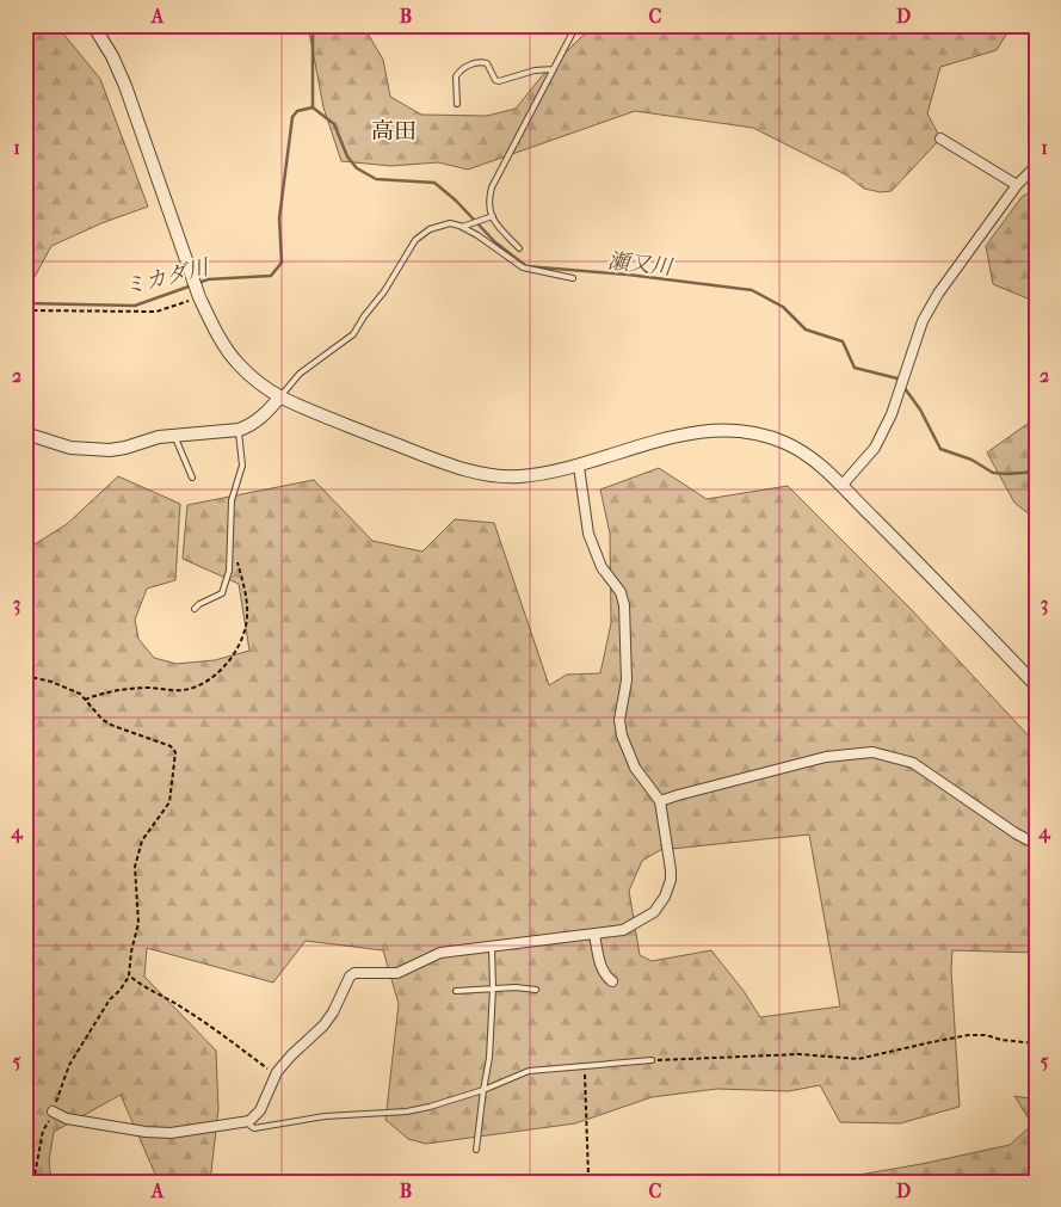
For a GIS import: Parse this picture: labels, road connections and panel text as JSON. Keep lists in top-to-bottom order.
{
  "districts": ["高田"],
  "water": ["瀬又川", "ミカダ川"],
  "grid": {
    "columns": [
      "A",
      "B",
      "C",
      "D"
    ],
    "rows": [
      "1",
      "2",
      "3",
      "4",
      "5"
    ]
  }
}
